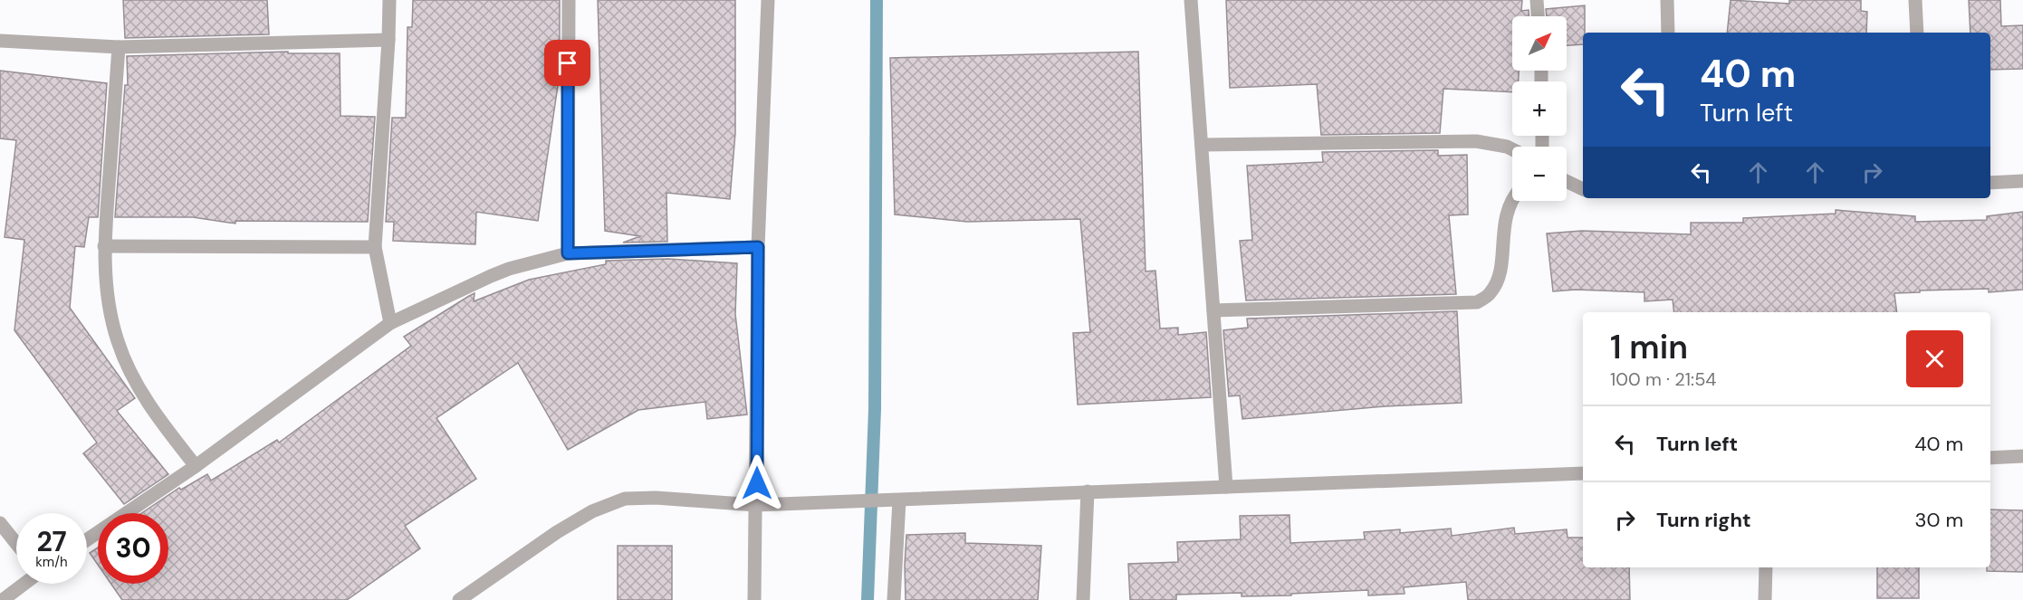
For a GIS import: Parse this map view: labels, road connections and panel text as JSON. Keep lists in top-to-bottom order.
{
  "north": "top right",
  "page": {
    "map_buttons": ["+", "−"],
    "turn": ["40 m", "Turn left"],
    "heading": ["1 min", "100 m · 21:54"],
    "list": [
      {
        "name": "Turn left",
        "value": "40 m"
      },
      {
        "name": "Turn right",
        "value": "30 m"
      }
    ],
    "speed": "27 km/h",
    "limit": "30"
  }
}
